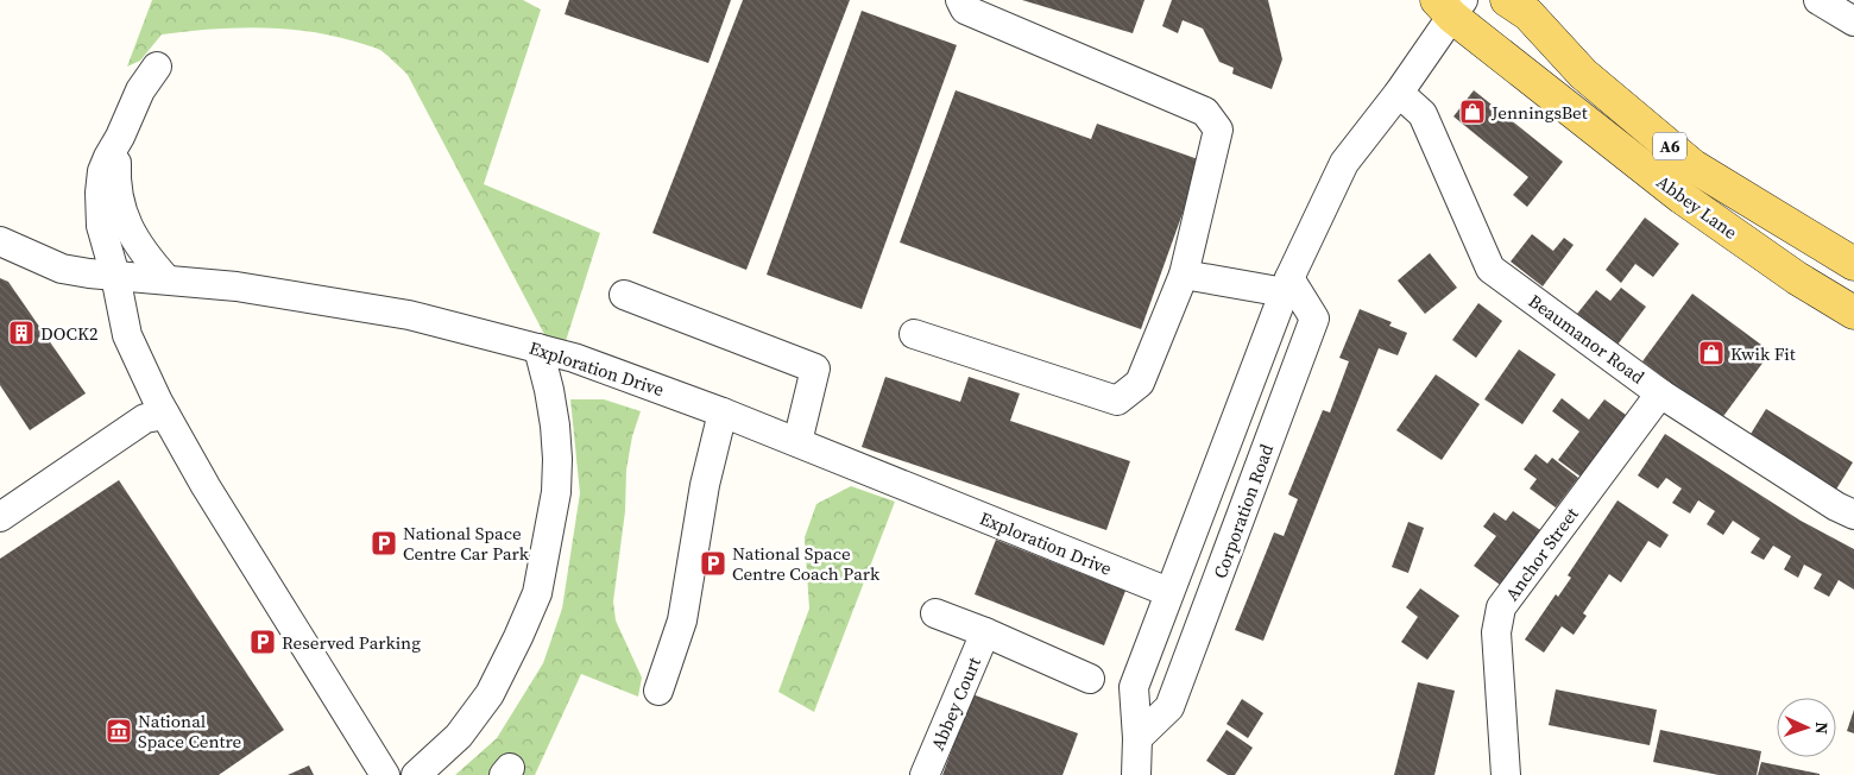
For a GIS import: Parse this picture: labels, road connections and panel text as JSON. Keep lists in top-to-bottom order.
{
  "streets": {
    "main road": ["A6", "Abbey Lane"],
    "street": [
      "Beaumanor Road",
      "Exploration Drive",
      "Corporation Road",
      "Anchor Street",
      "Abbey Court"
    ]
  },
  "crossings": [
    ["Beaumanor Road", "Anchor Street"]
  ],
  "places": {
    "shop": ["JenningsBet", "Kwik Fit"],
    "building": ["DOCK2"],
    "parking": ["National Space Centre Car Park", "National Space Centre Coach Park", "Reserved Parking"],
    "museum": ["National Space Centre"]
  },
  "north": "right"
}
